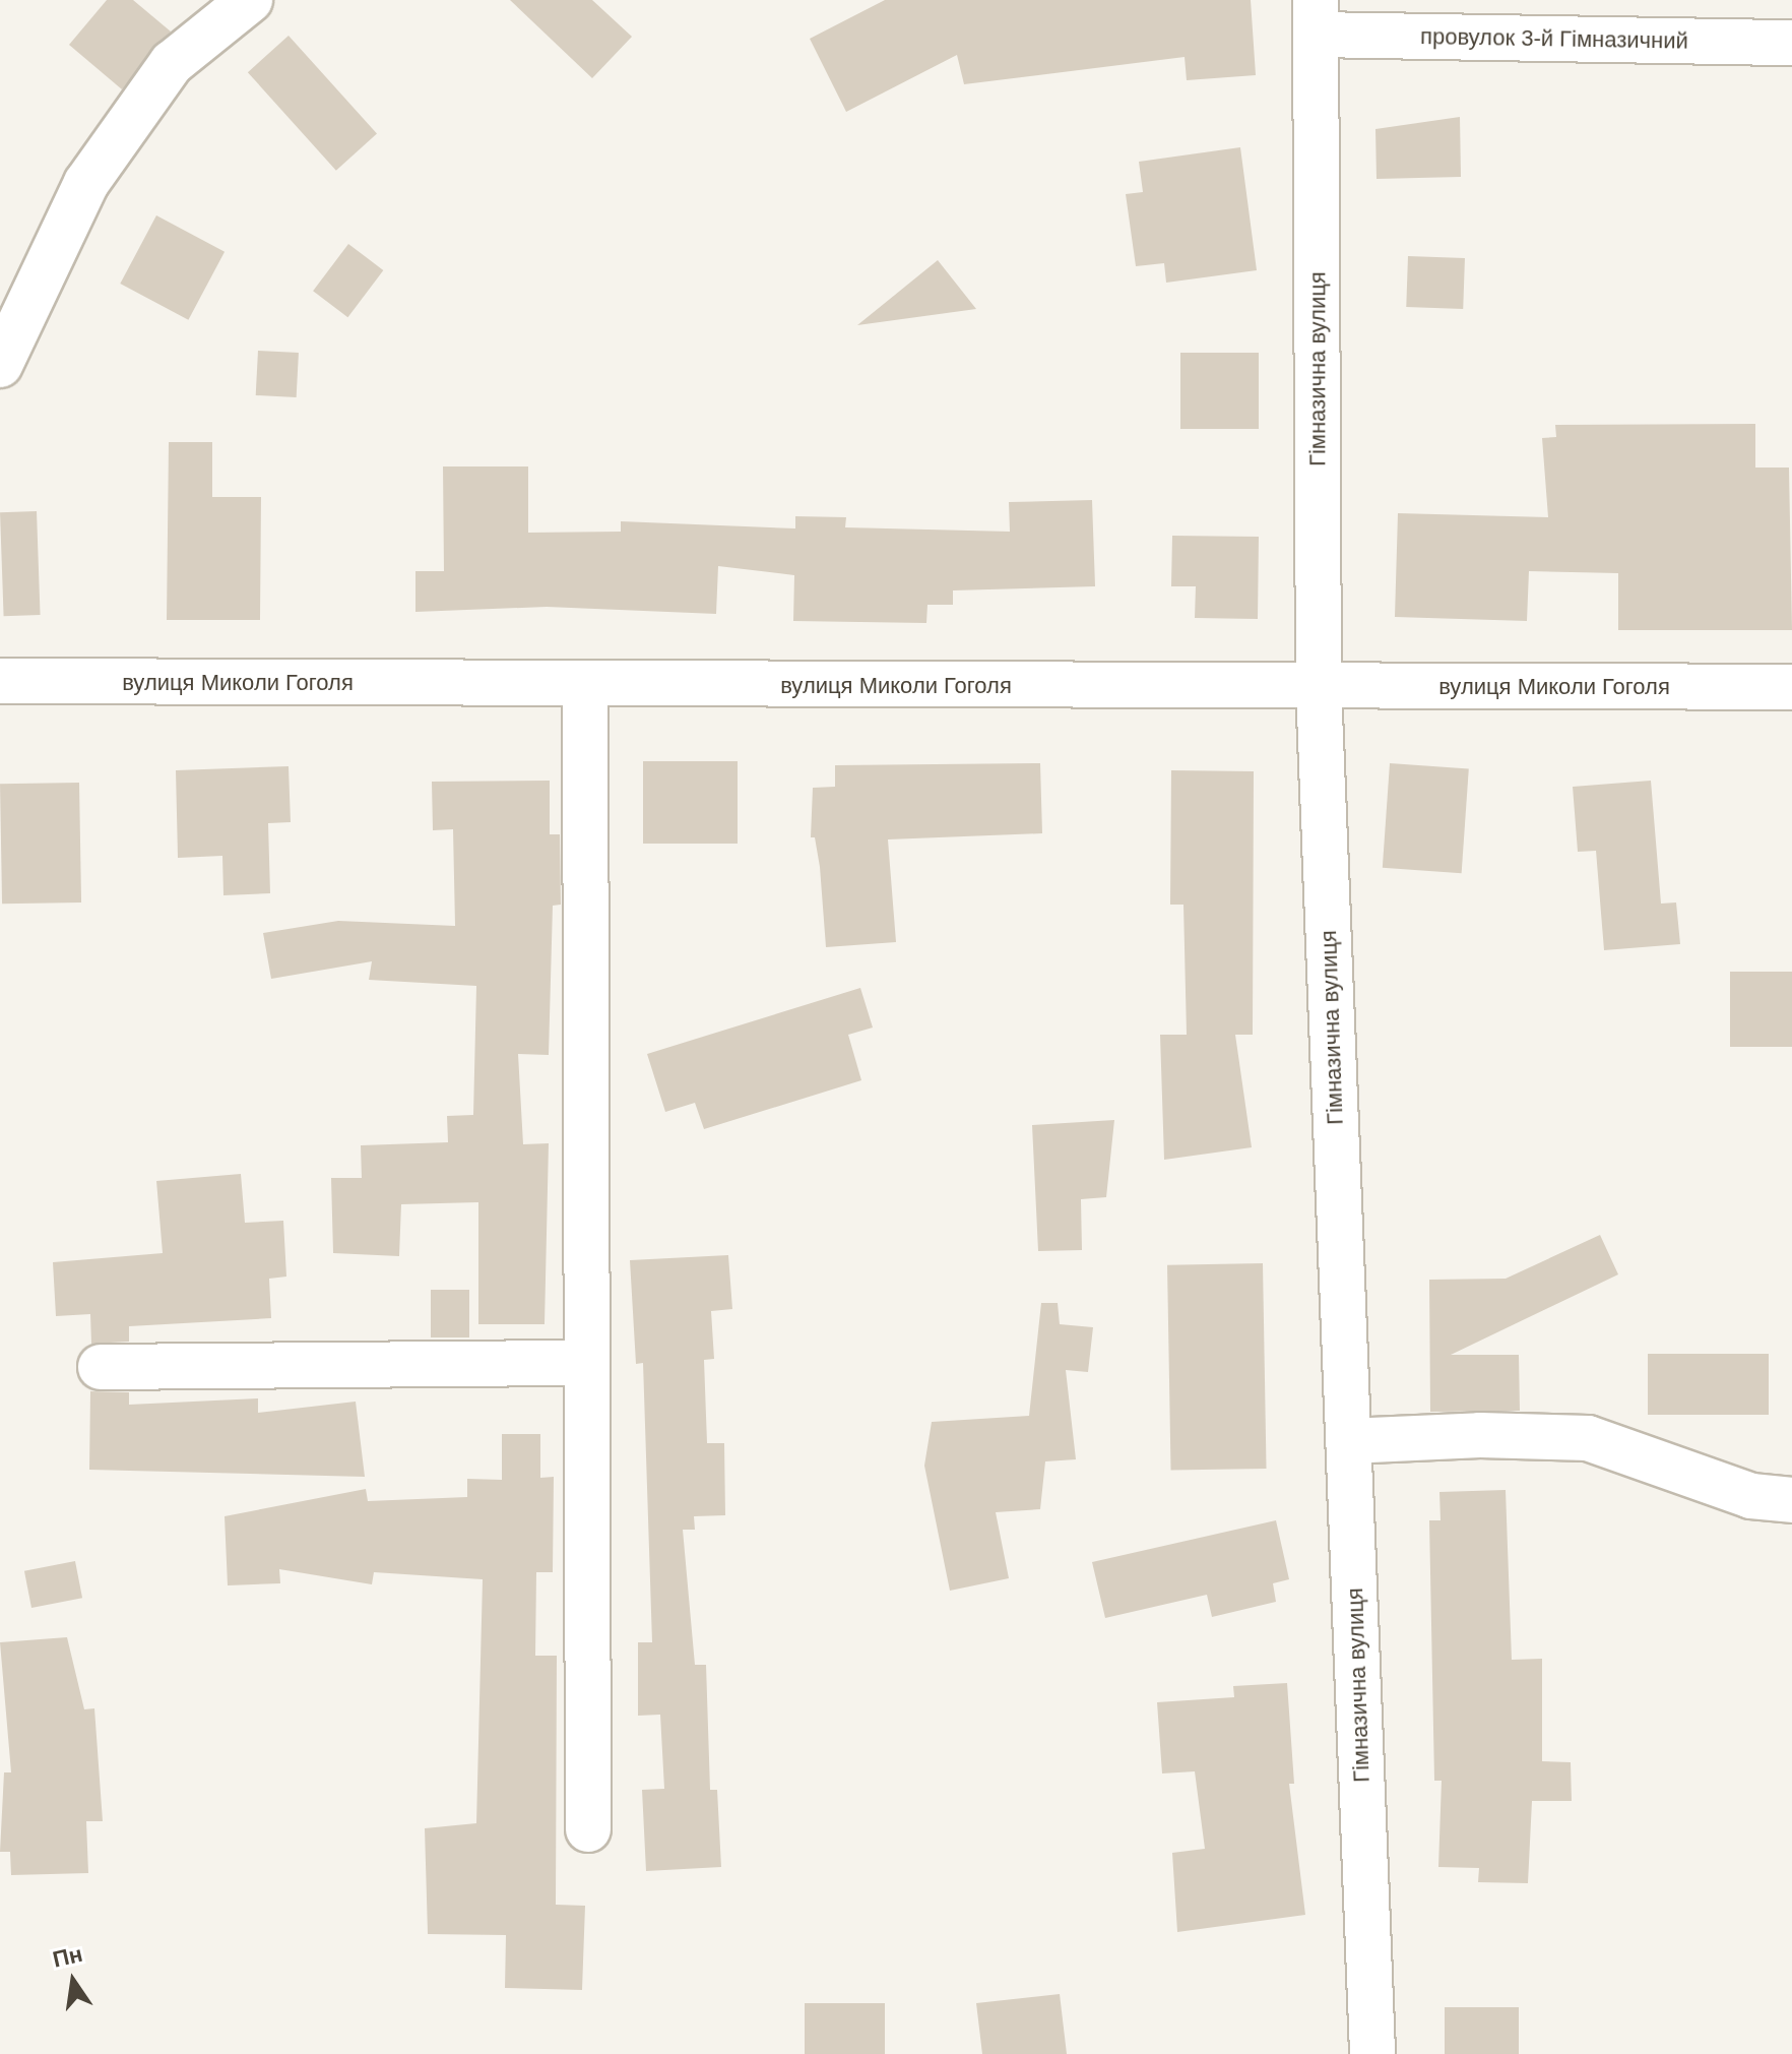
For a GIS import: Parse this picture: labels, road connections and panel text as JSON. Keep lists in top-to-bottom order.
{
  "streets": {
    "street": ["провулок 3-й Гімназичний", "Гімназична вулиця", "вулиця Миколи Гоголя"]
  },
  "crossings": [
    ["провулок 3-й Гімназичний", "Гімназична вулиця"],
    ["Гімназична вулиця", "вулиця Миколи Гоголя"]
  ],
  "north": "top"
}
